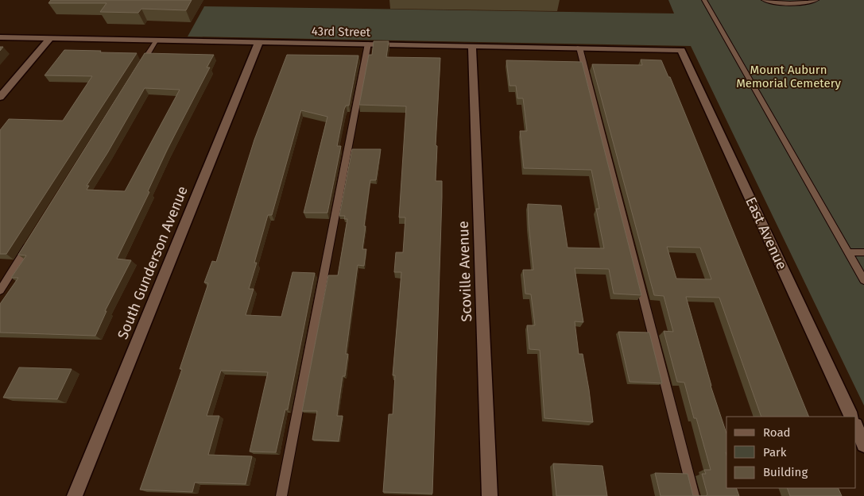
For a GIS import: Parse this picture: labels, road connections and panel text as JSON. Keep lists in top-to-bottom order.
{
  "streets": {
    "street": [
      "43rd Street",
      "East Avenue",
      "South Gunderson Avenue",
      "Scoville Avenue"
    ]
  },
  "crossings": [
    ["43rd Street", "East Avenue"],
    ["43rd Street", "South Gunderson Avenue"],
    ["43rd Street", "Scoville Avenue"]
  ],
  "parks": ["Mount Auburn Memorial Cemetery"],
  "legend": ["Road", "Park", "Building"]
}
